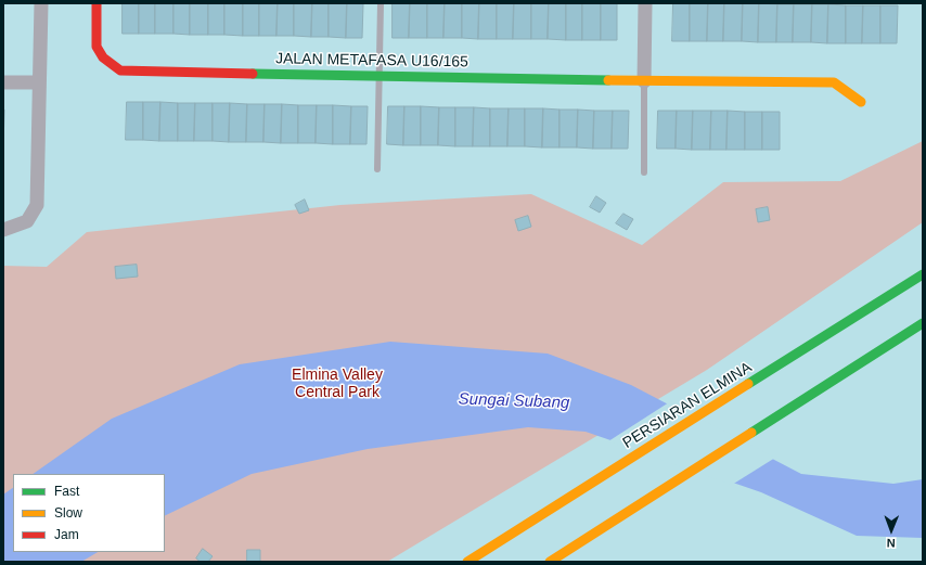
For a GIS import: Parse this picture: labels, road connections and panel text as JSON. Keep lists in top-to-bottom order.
{
  "streets": {
    "main road": ["JALAN METAFASA U16/165", "PERSIARAN ELMINA"]
  },
  "water": ["Sungai Subang"],
  "parks": ["Elmina Valley Central Park"],
  "legend": ["Fast", "Slow", "Jam"],
  "north": "bottom"
}
